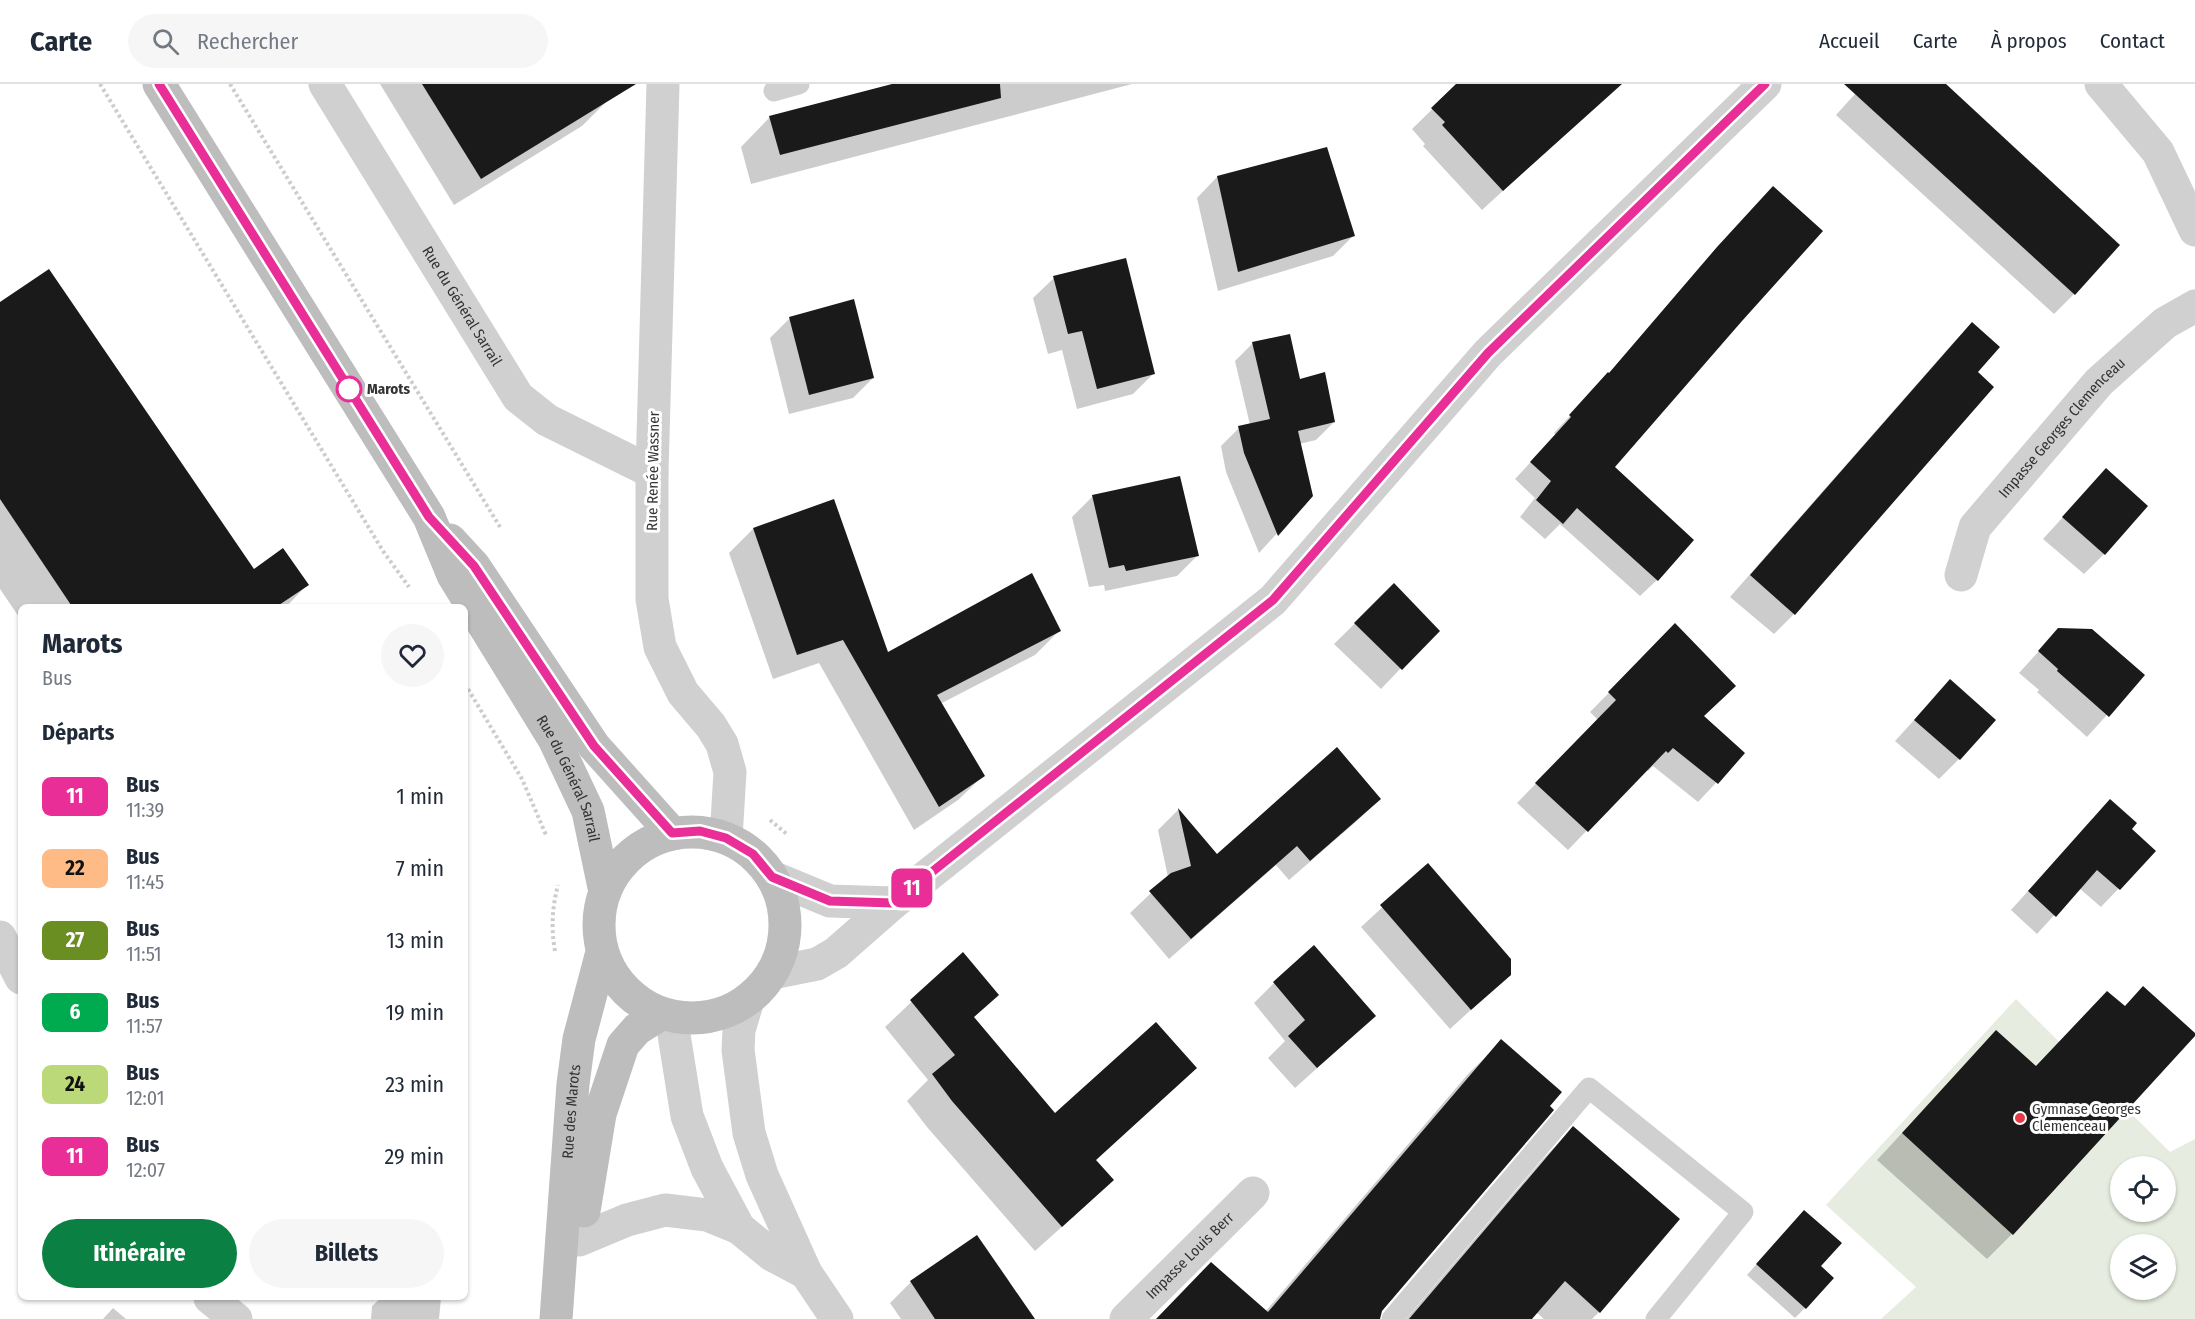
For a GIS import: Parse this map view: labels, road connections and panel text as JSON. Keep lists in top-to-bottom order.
{
  "streets": {
    "main road": ["Rue du Général Sarrail", "Rue des Marots"],
    "street": ["Impasse Georges Clemenceau", "Rue Renée Wassner", "Impasse Louis Berr"]
  },
  "crossings": [
    ["Rue du Général Sarrail", "Rue Renée Wassner"],
    ["Rue du Général Sarrail", "Rue des Marots"],
    ["Rue Renée Wassner", "Rue des Marots"]
  ],
  "places": ["Marots", "Gymnase Georges Clemenceau"],
  "lines": ["bus line 11"],
  "page": {
    "header": "Carte",
    "search": "Rechercher",
    "nav": [
      "Accueil",
      "Carte",
      "À propos",
      "Contact"
    ],
    "on_map": "11",
    "heading": [
      ["Marots", "Bus"],
      "Départs"
    ],
    "list": [
      {
        "mark": "11",
        "name": "Bus",
        "note": "11:39",
        "value": "1 min"
      },
      {
        "mark": "22",
        "name": "Bus",
        "note": "11:45",
        "value": "7 min"
      },
      {
        "mark": "27",
        "name": "Bus",
        "note": "11:51",
        "value": "13 min"
      },
      {
        "mark": "6",
        "name": "Bus",
        "note": "11:57",
        "value": "19 min"
      },
      {
        "mark": "24",
        "name": "Bus",
        "note": "12:01",
        "value": "23 min"
      },
      {
        "mark": "11",
        "name": "Bus",
        "note": "12:07",
        "value": "29 min"
      }
    ],
    "buttons": ["Itinéraire", "Billets"]
  }
}
